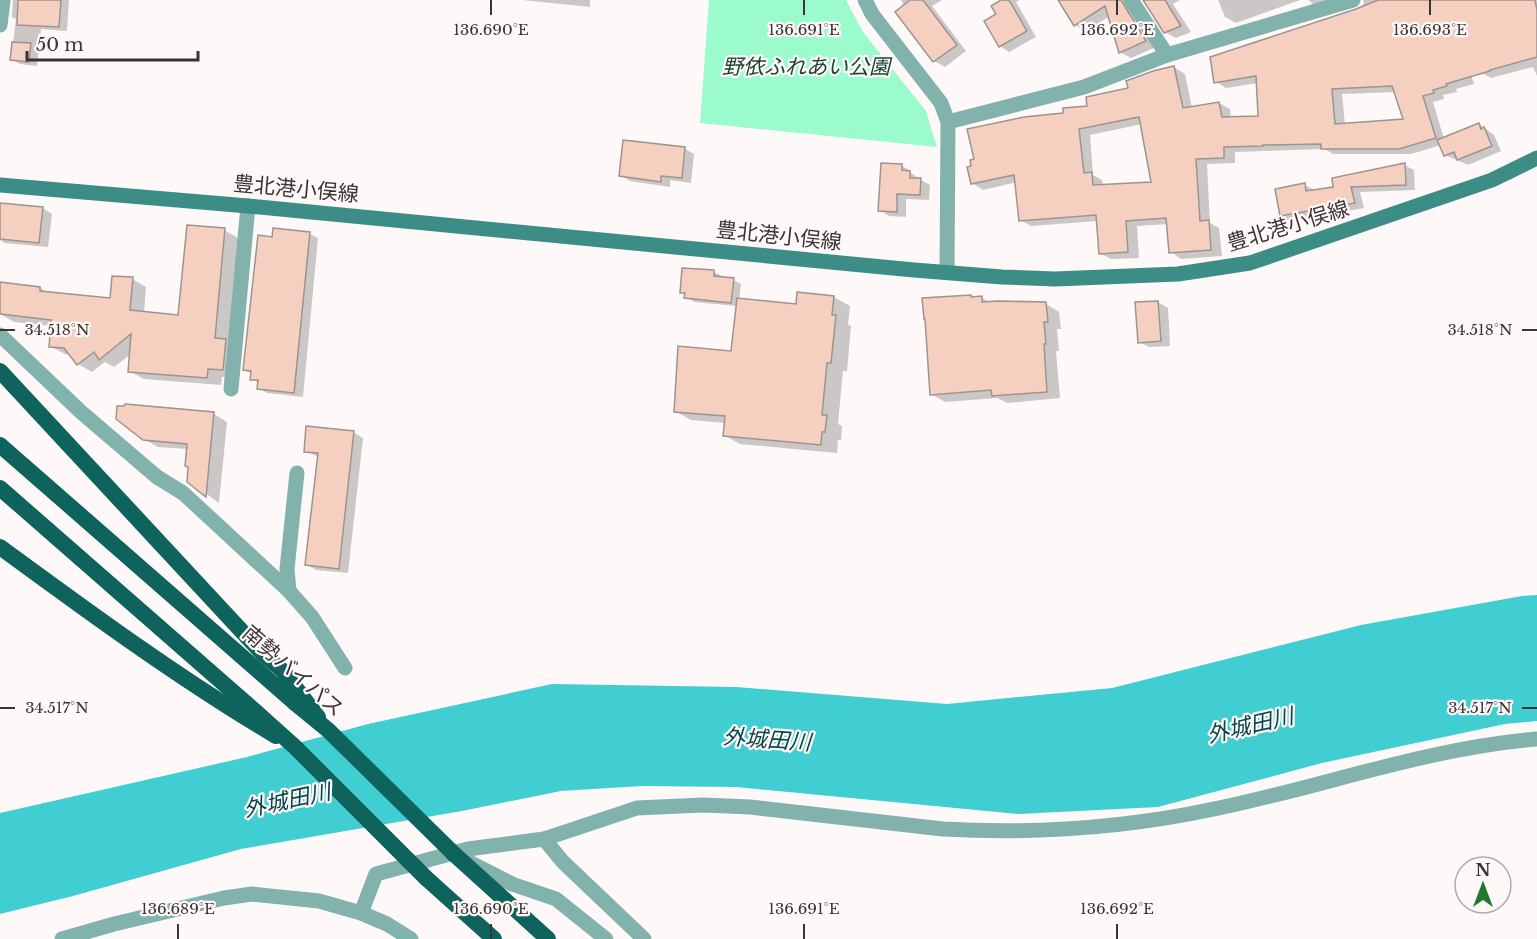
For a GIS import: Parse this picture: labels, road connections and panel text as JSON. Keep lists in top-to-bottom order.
{
  "streets": {
    "highway": ["南勢バイパス"],
    "main road": ["豊北港小俣線"]
  },
  "water": ["外城田川"],
  "parks": ["野依ふれあい公園"],
  "scale_bar": "50 m",
  "north": "top",
  "coordinates": [
    "136.690°E",
    "136.691°E",
    "136.692°E",
    "136.693°E",
    "34.518°N",
    "34.517°N",
    "136.689°E"
  ]
}
